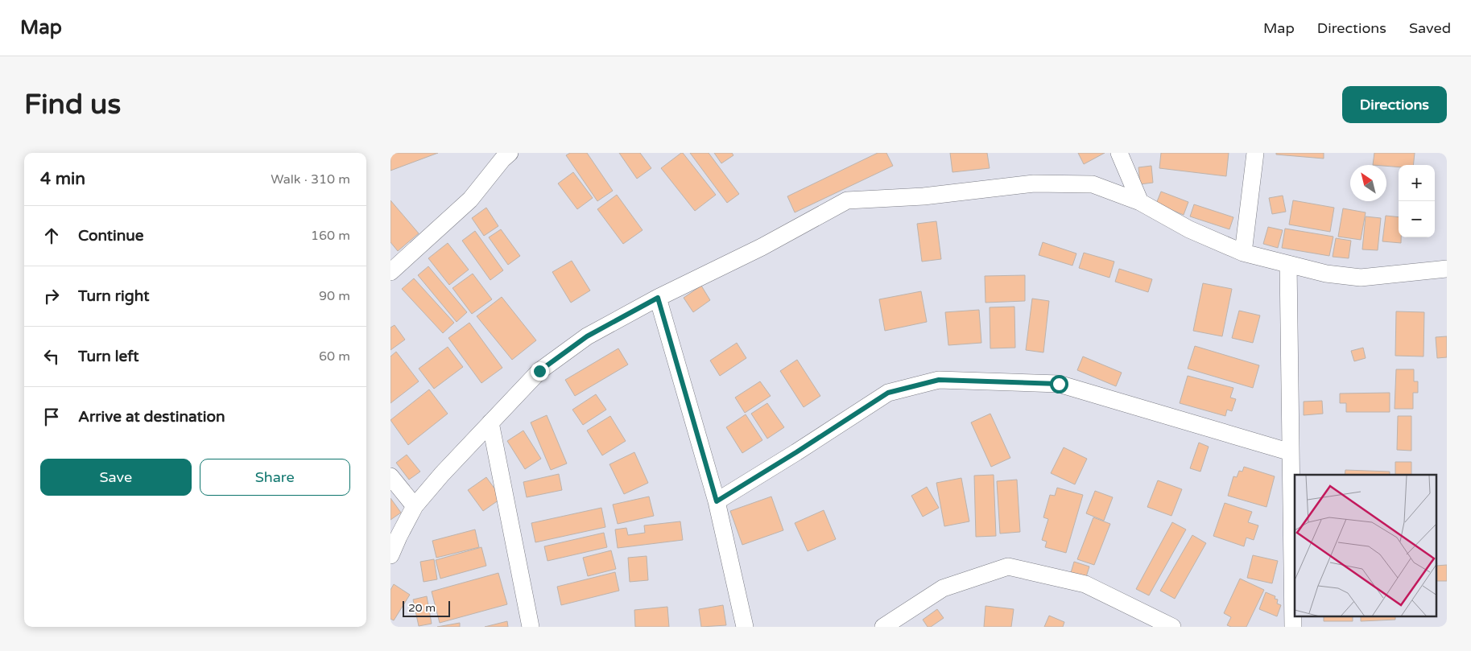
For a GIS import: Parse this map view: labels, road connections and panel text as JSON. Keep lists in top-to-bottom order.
{
  "scale_bar": "20 m",
  "north": "top left",
  "page": {
    "header": "Map",
    "nav": ["Map", "Directions", "Saved"],
    "buttons": [
      "Directions",
      ["Save", "Share"]
    ],
    "title": "Find us",
    "heading": ["4 min", "Walk · 310 m"],
    "map_buttons": ["+", "−"],
    "list": [
      ["Continue", "160 m"],
      ["Turn right", "90 m"],
      ["Turn left", "60 m"],
      "Arrive at destination"
    ],
    "scale": "20 m"
  }
}
